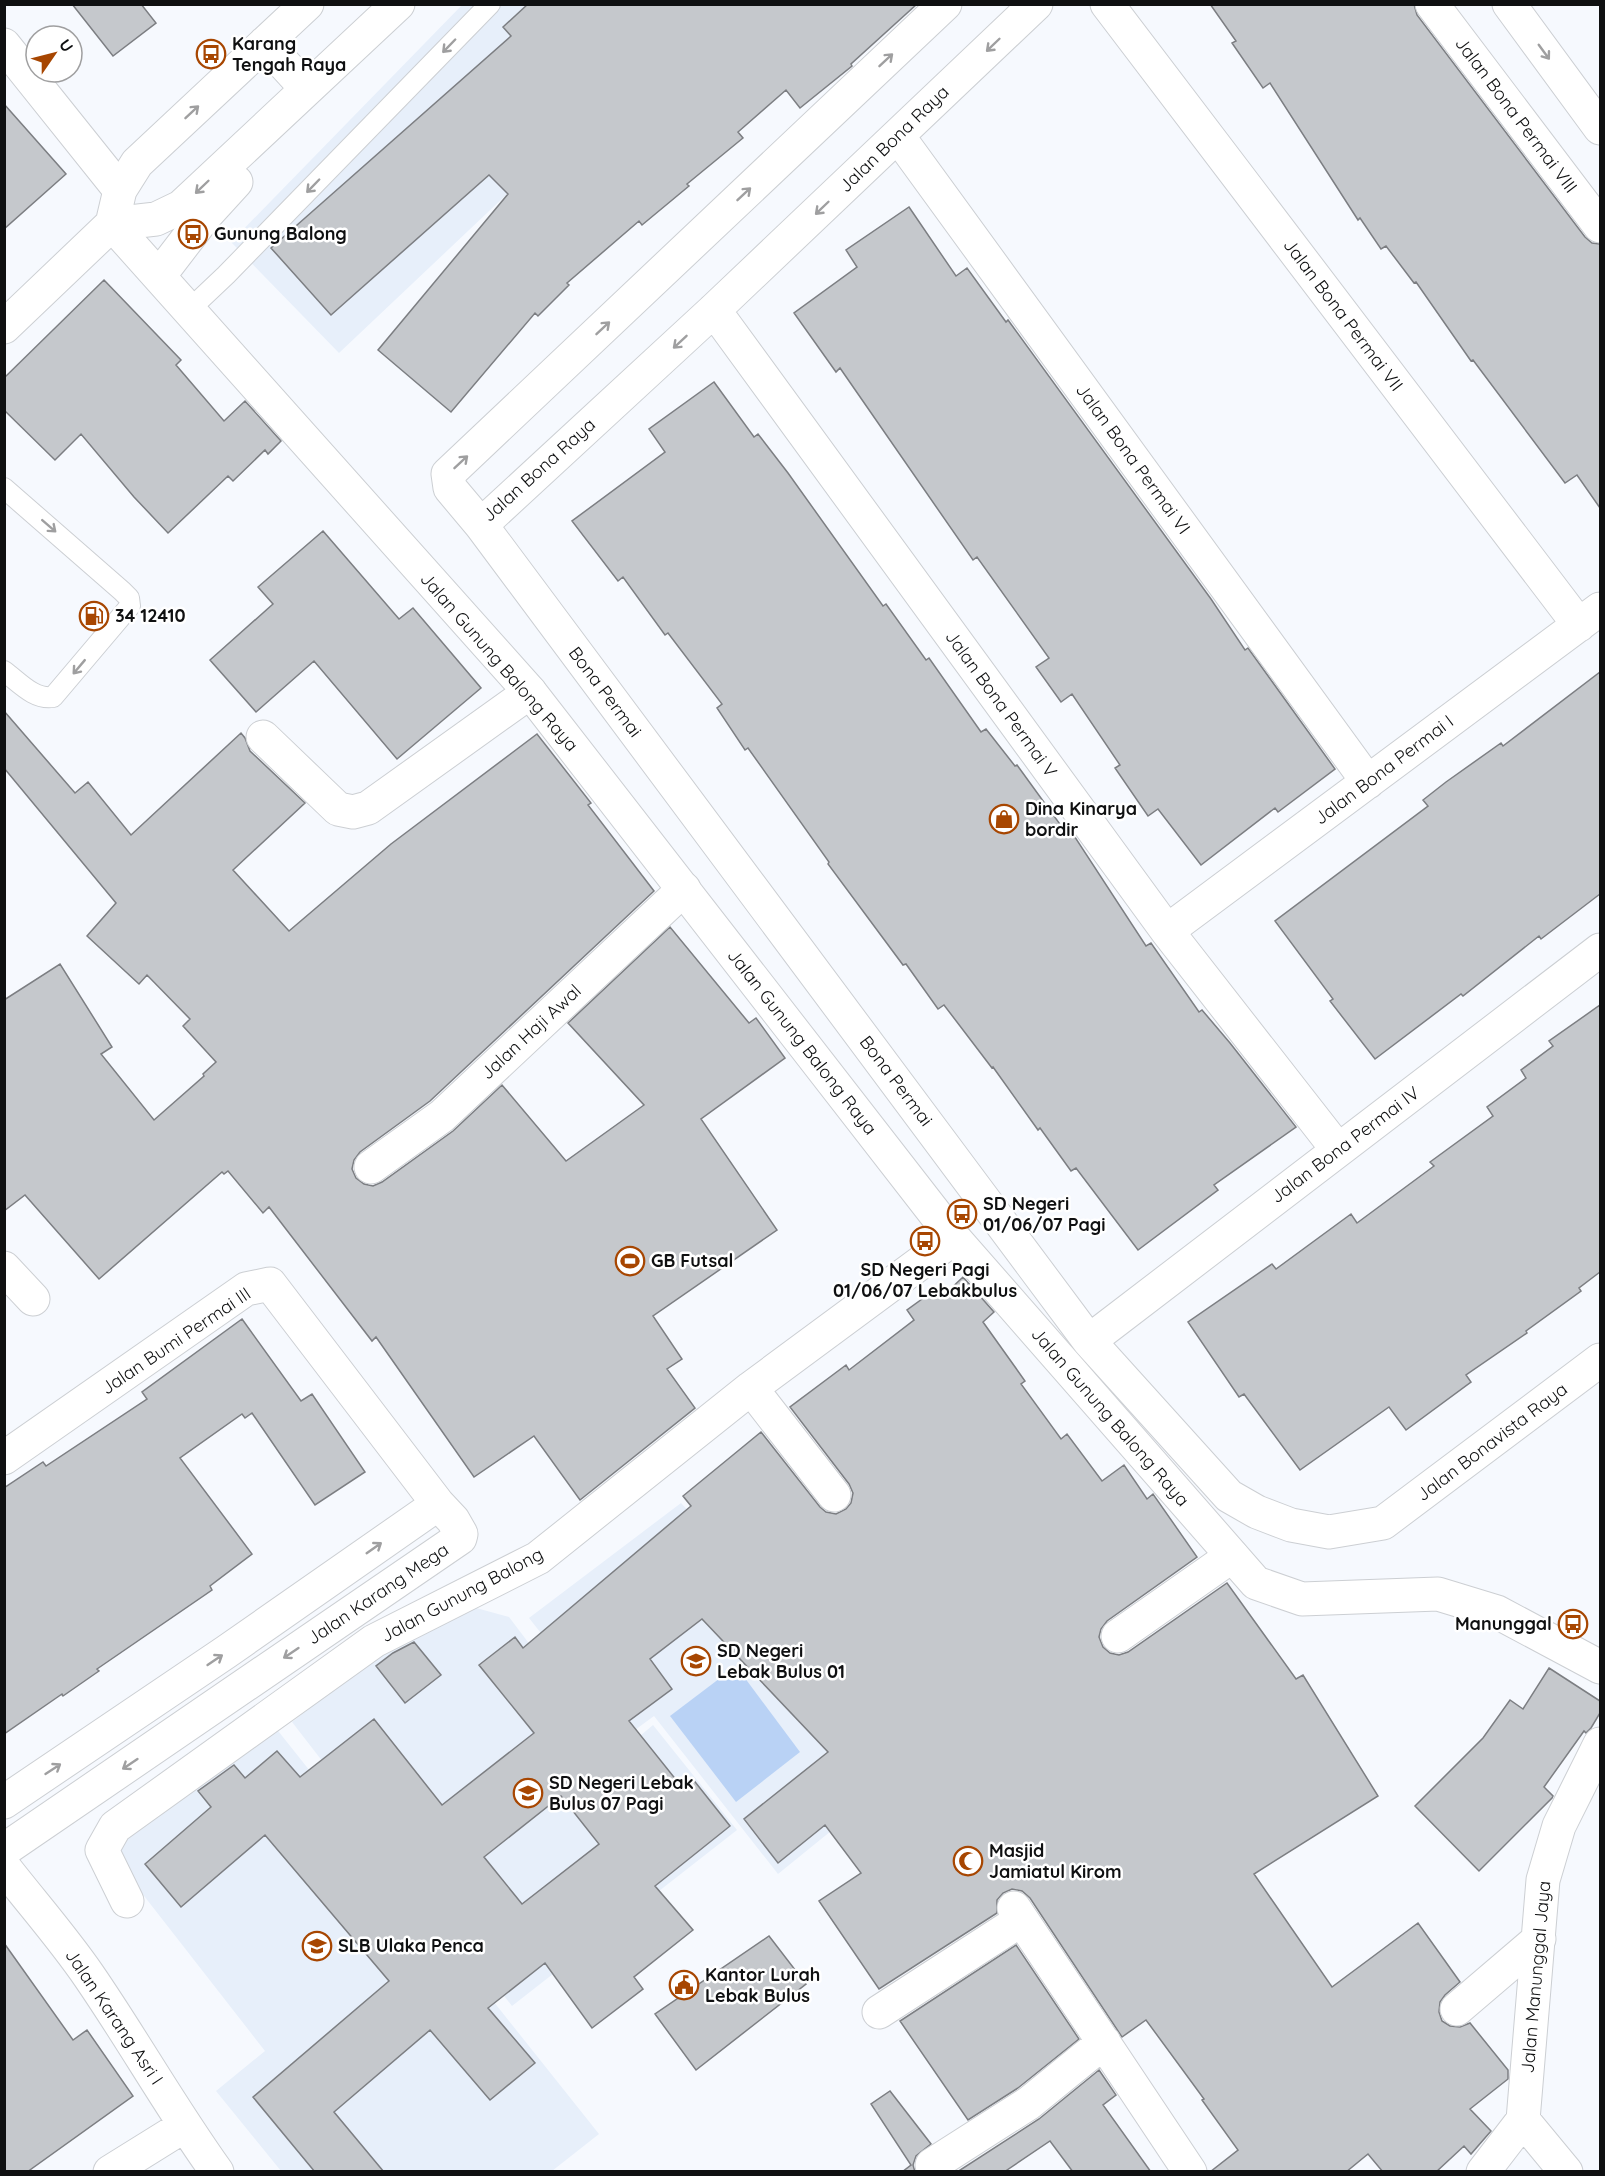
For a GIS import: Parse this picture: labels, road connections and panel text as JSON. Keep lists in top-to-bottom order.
{
  "streets": {
    "street": [
      "Jalan Bona Permai VIII",
      "Jalan Bona Raya",
      "Jalan Bona Permai VII",
      "Jalan Bona Permai VI",
      "Jalan Gunung Balong Raya",
      "Bona Permai",
      "Jalan Bona Permai V",
      "Jalan Bona Permai I",
      "Jalan Haji Awal",
      "Jalan Bona Permai IV",
      "Jalan Bumi Permai III",
      "Jalan Bonavista Raya",
      "Jalan Karang Mega",
      "Jalan Gunung Balong",
      "Jalan Manunggal Jaya",
      "Jalan Karang Asri I"
    ]
  },
  "crossings": [
    ["Jalan Bona Raya", "Jalan Bona Permai VI"],
    ["Jalan Bona Raya", "Bona Permai"],
    ["Jalan Bona Raya", "Jalan Bona Permai V"],
    ["Jalan Bona Permai VII", "Jalan Bona Permai I"],
    ["Jalan Bona Permai VI", "Jalan Bona Permai I"],
    ["Jalan Gunung Balong Raya", "Jalan Haji Awal"],
    ["Jalan Gunung Balong Raya", "Jalan Gunung Balong"],
    ["Bona Permai", "Jalan Bona Permai IV"],
    ["Bona Permai", "Jalan Bonavista Raya"],
    ["Jalan Bona Permai V", "Jalan Bona Permai I"],
    ["Jalan Bona Permai V", "Jalan Bona Permai IV"],
    ["Jalan Bumi Permai III", "Jalan Karang Mega"]
  ],
  "places": {
    "bus stop": [
      "Karang Tengah Raya",
      "Gunung Balong",
      "SD Negeri 01/06/07 Pagi",
      "SD Negeri Pagi 01/06/07 Lebakbulus",
      "Manunggal"
    ],
    "fuel station": ["34 12410"],
    "shop": ["Dina Kinarya bordir"],
    "sports": ["GB Futsal"],
    "school or university": ["SD Negeri Lebak Bulus 01", "SD Negeri Lebak Bulus 07 Pagi", "SLB Ulaka Penca"],
    "mosque": ["Masjid Jamiatul Kirom"],
    "public building": ["Kantor Lurah Lebak Bulus"]
  },
  "north": "top right"
}
